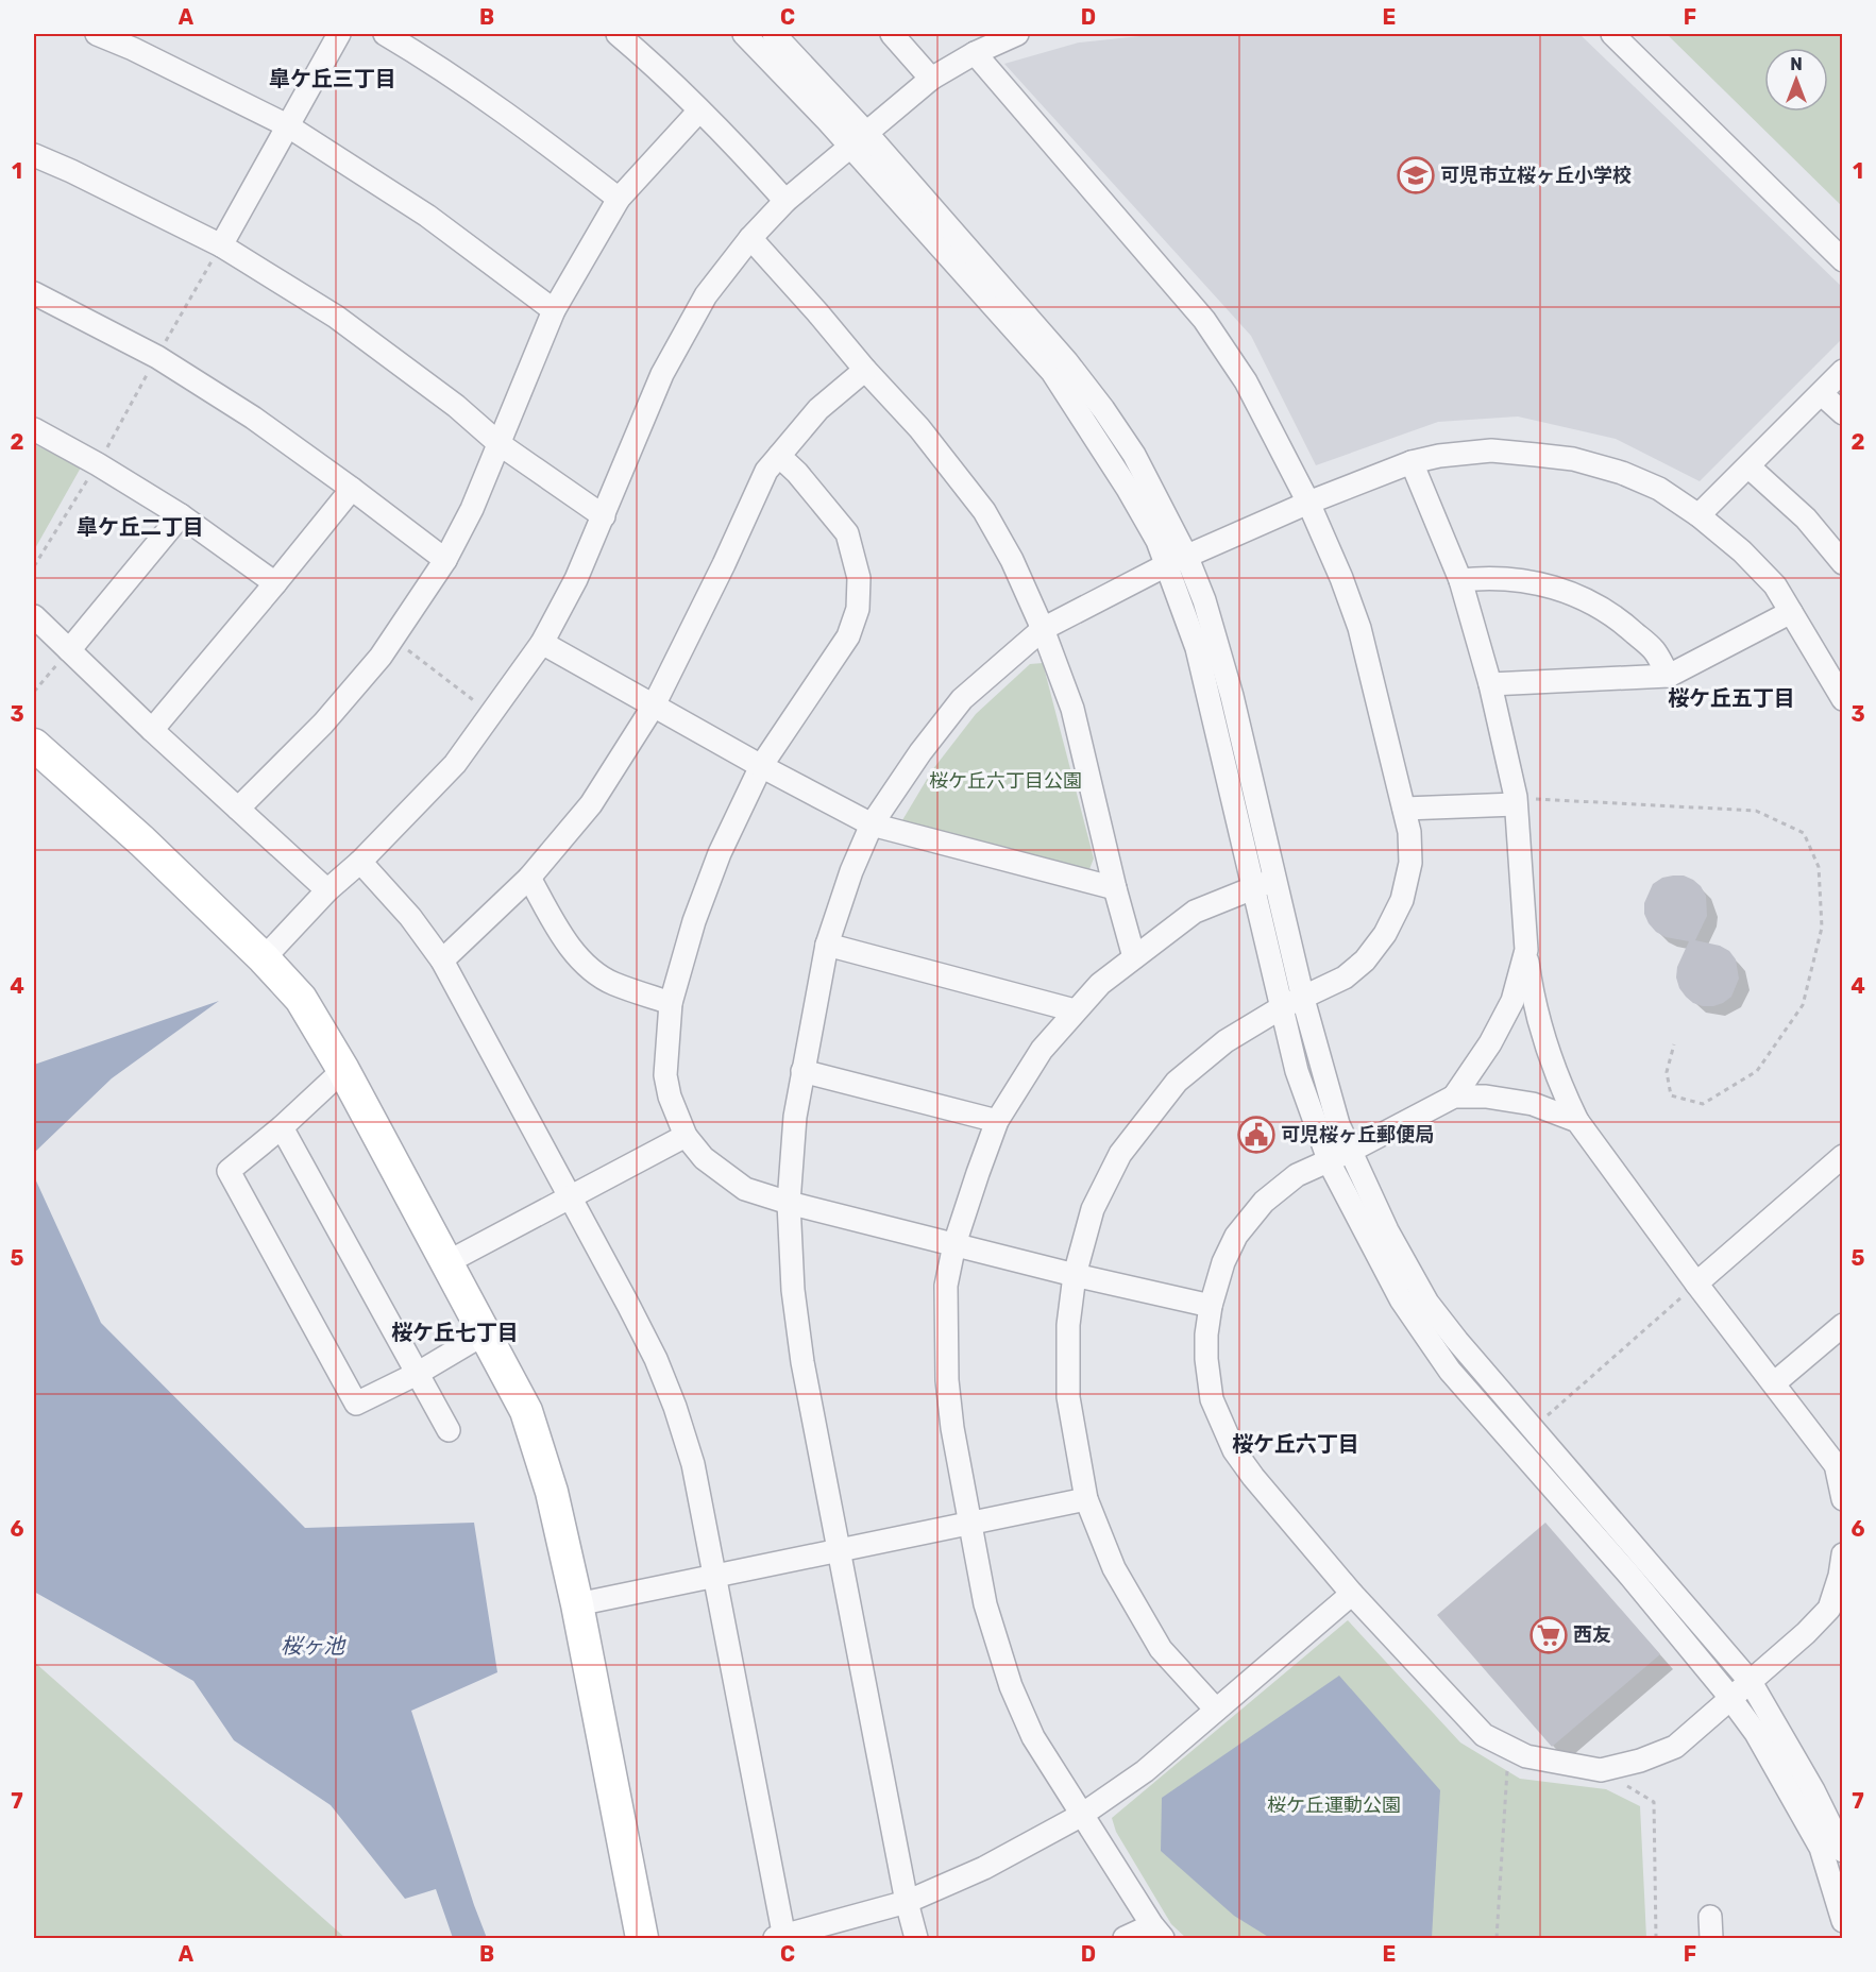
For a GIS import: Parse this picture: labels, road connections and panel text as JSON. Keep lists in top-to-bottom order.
{
  "districts": [
    "皐ケ丘三丁目",
    "皐ケ丘二丁目",
    "桜ケ丘五丁目",
    "桜ケ丘七丁目",
    "桜ケ丘六丁目"
  ],
  "water": ["桜ヶ池"],
  "parks": ["桜ケ丘六丁目公園", "桜ケ丘運動公園"],
  "places": {
    "school or university": ["可児市立桜ヶ丘小学校"],
    "public building": ["可児桜ヶ丘郵便局"],
    "supermarket": ["西友"]
  },
  "north": "top",
  "grid": {
    "columns": [
      "A",
      "B",
      "C",
      "D",
      "E",
      "F"
    ],
    "rows": [
      "1",
      "2",
      "3",
      "4",
      "5",
      "6",
      "7"
    ]
  }
}
